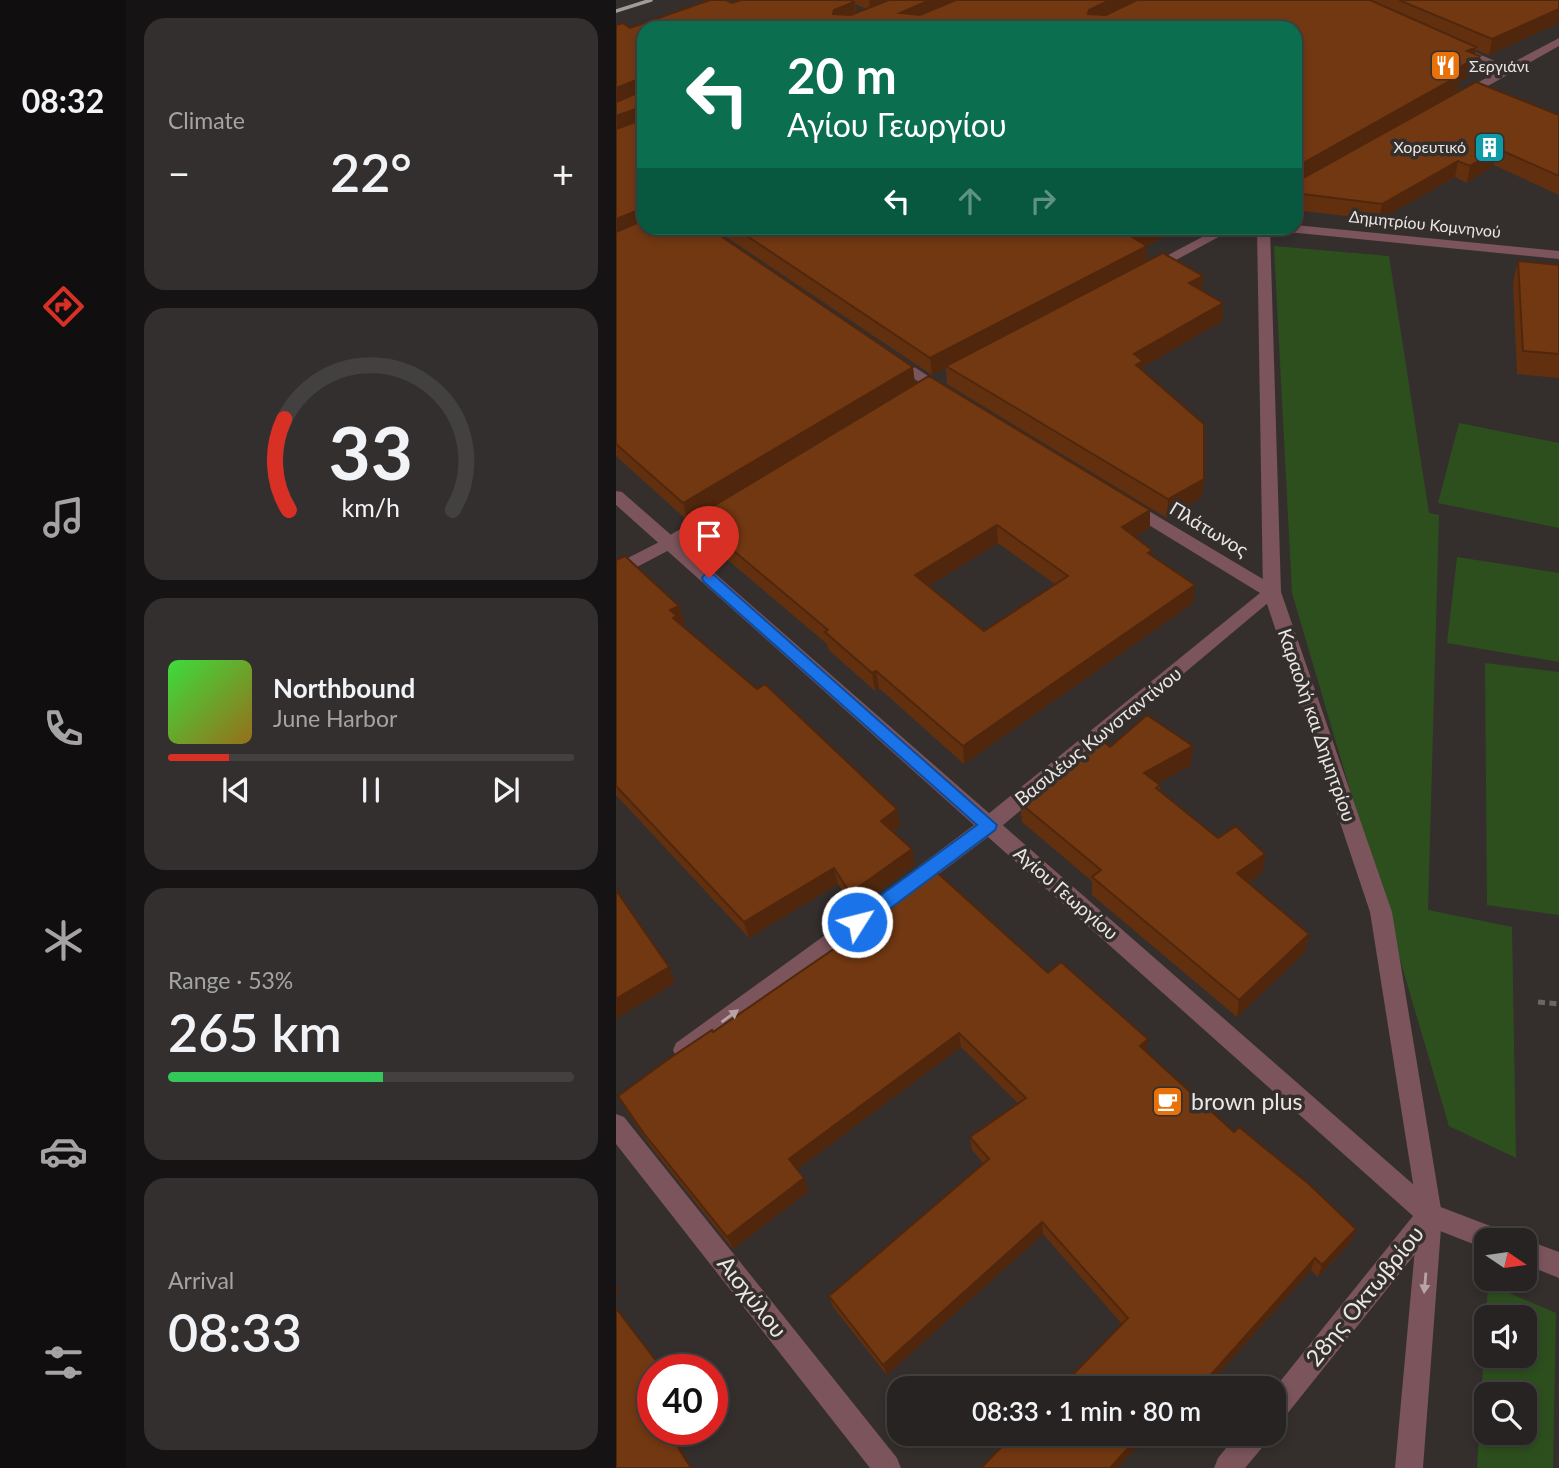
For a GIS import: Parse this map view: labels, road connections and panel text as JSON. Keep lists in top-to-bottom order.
{
  "streets": {
    "street": [
      "Δημητρίου Κομνηνού",
      "Πλάτωνος",
      "Καραολή και Δημητρίου",
      "Βασιλέως Κωνσταντίνου",
      "Αγίου Γεωργίου",
      "28ης Οκτωβρίου",
      "Αισχύλου"
    ]
  },
  "crossings": [
    ["Πλάτωνος", "Καραολή και Δημητρίου"],
    ["Πλάτωνος", "Βασιλέως Κωνσταντίνου"],
    ["Καραολή και Δημητρίου", "Βασιλέως Κωνσταντίνου"],
    ["Καραολή και Δημητρίου", "Αγίου Γεωργίου"],
    ["Καραολή και Δημητρίου", "28ης Οκτωβρίου"],
    ["Βασιλέως Κωνσταντίνου", "Αγίου Γεωργίου"],
    ["Αγίου Γεωργίου", "28ης Οκτωβρίου"]
  ],
  "one_way": ["Βασιλέως Κωνσταντίνου"],
  "places": {
    "restaurant": ["Σεργιάνι"],
    "building": ["Χορευτικό"],
    "cafe": ["brown plus"]
  },
  "north": "right",
  "page": {
    "tabs": "08:32",
    "tile": [
      "Climate",
      ["Range · 53%", "265 km"],
      ["Arrival", "08:33"]
    ],
    "turn": ["20 m", "Αγίου Γεωργίου"],
    "heat": ["−", "22°", "+"],
    "song": ["Northbound", "June Harbor"],
    "limit": "40",
    "trip": "08:33 · 1 min · 80 m",
    "gauge": ["33", "km/h"]
  }
}
